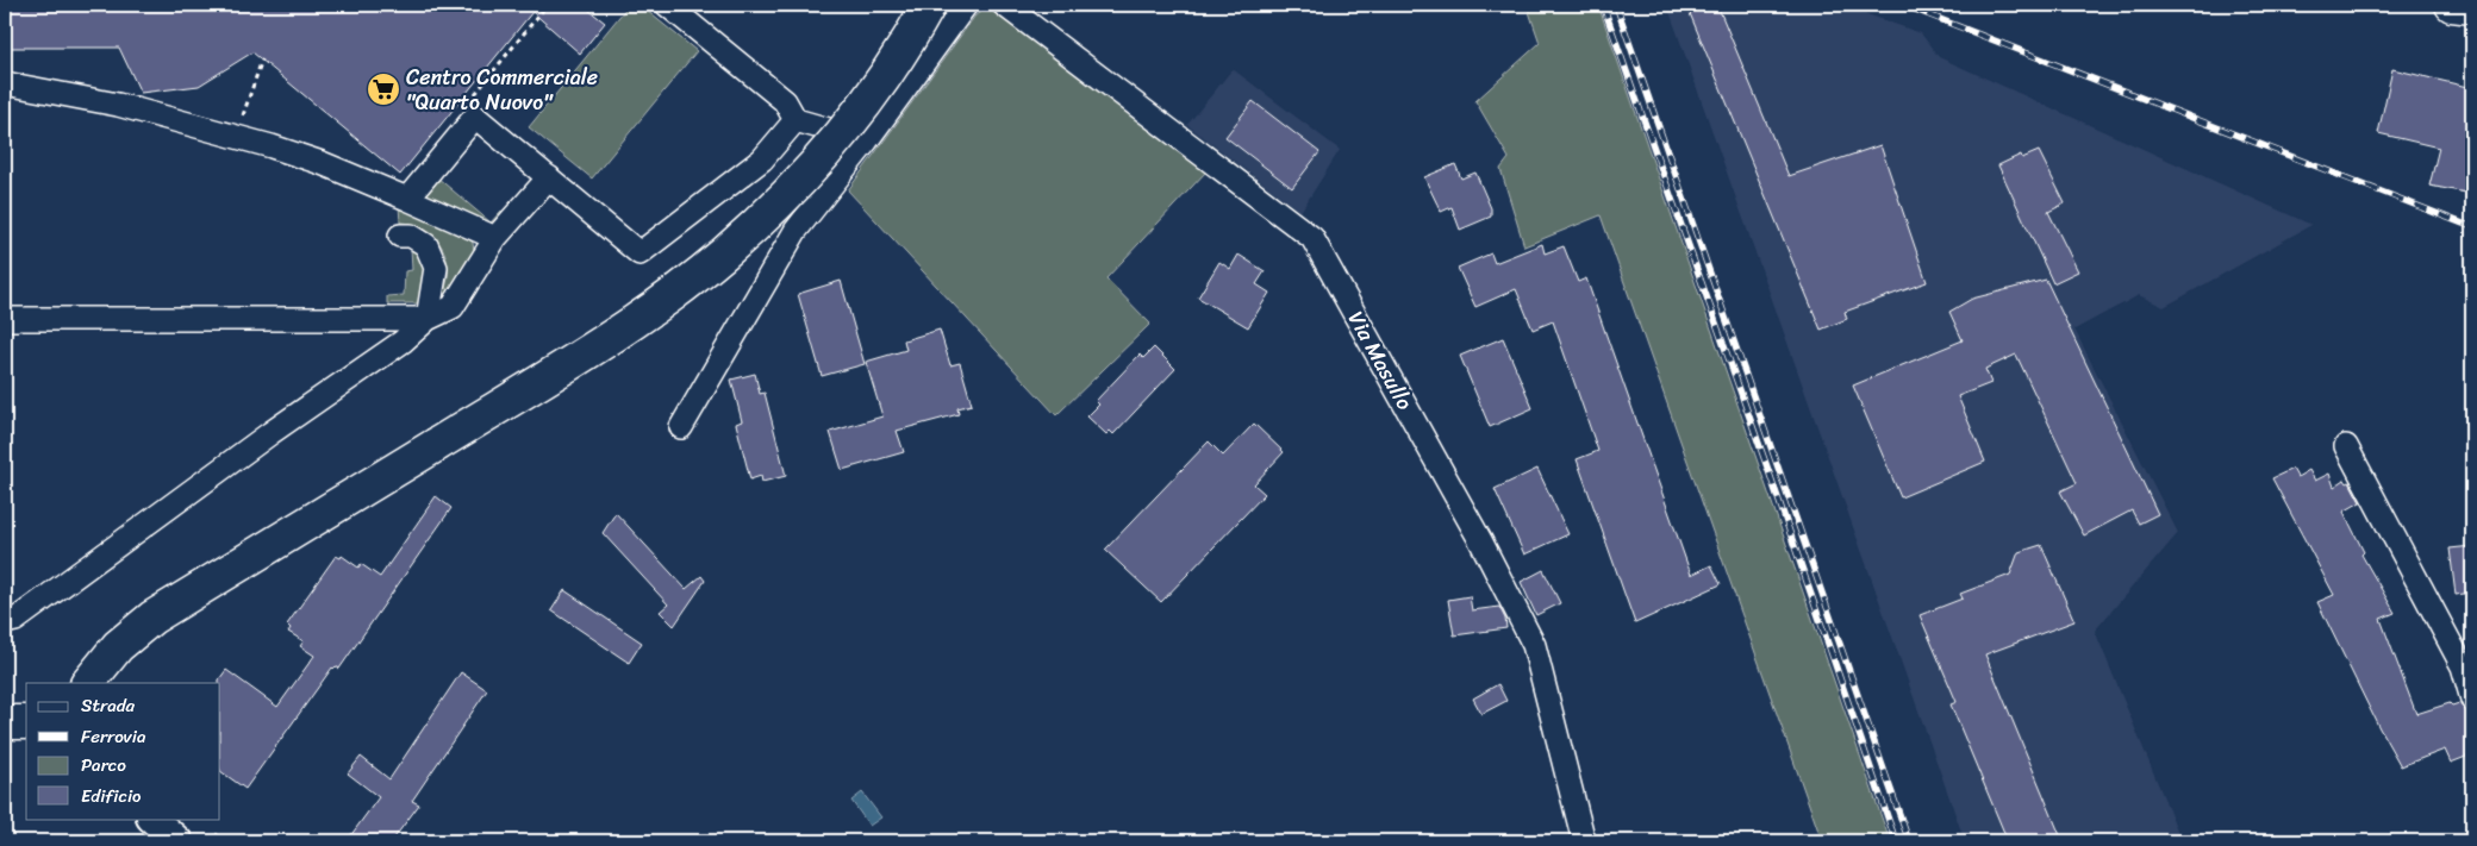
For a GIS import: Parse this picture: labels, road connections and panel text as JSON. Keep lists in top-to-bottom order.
{
  "streets": {
    "street": ["Via Masullo"]
  },
  "places": {
    "supermarket": ["Centro Commerciale \"Quarto Nuovo\""]
  },
  "legend": [
    "Strada",
    "Ferrovia",
    "Parco",
    "Edificio"
  ]
}
